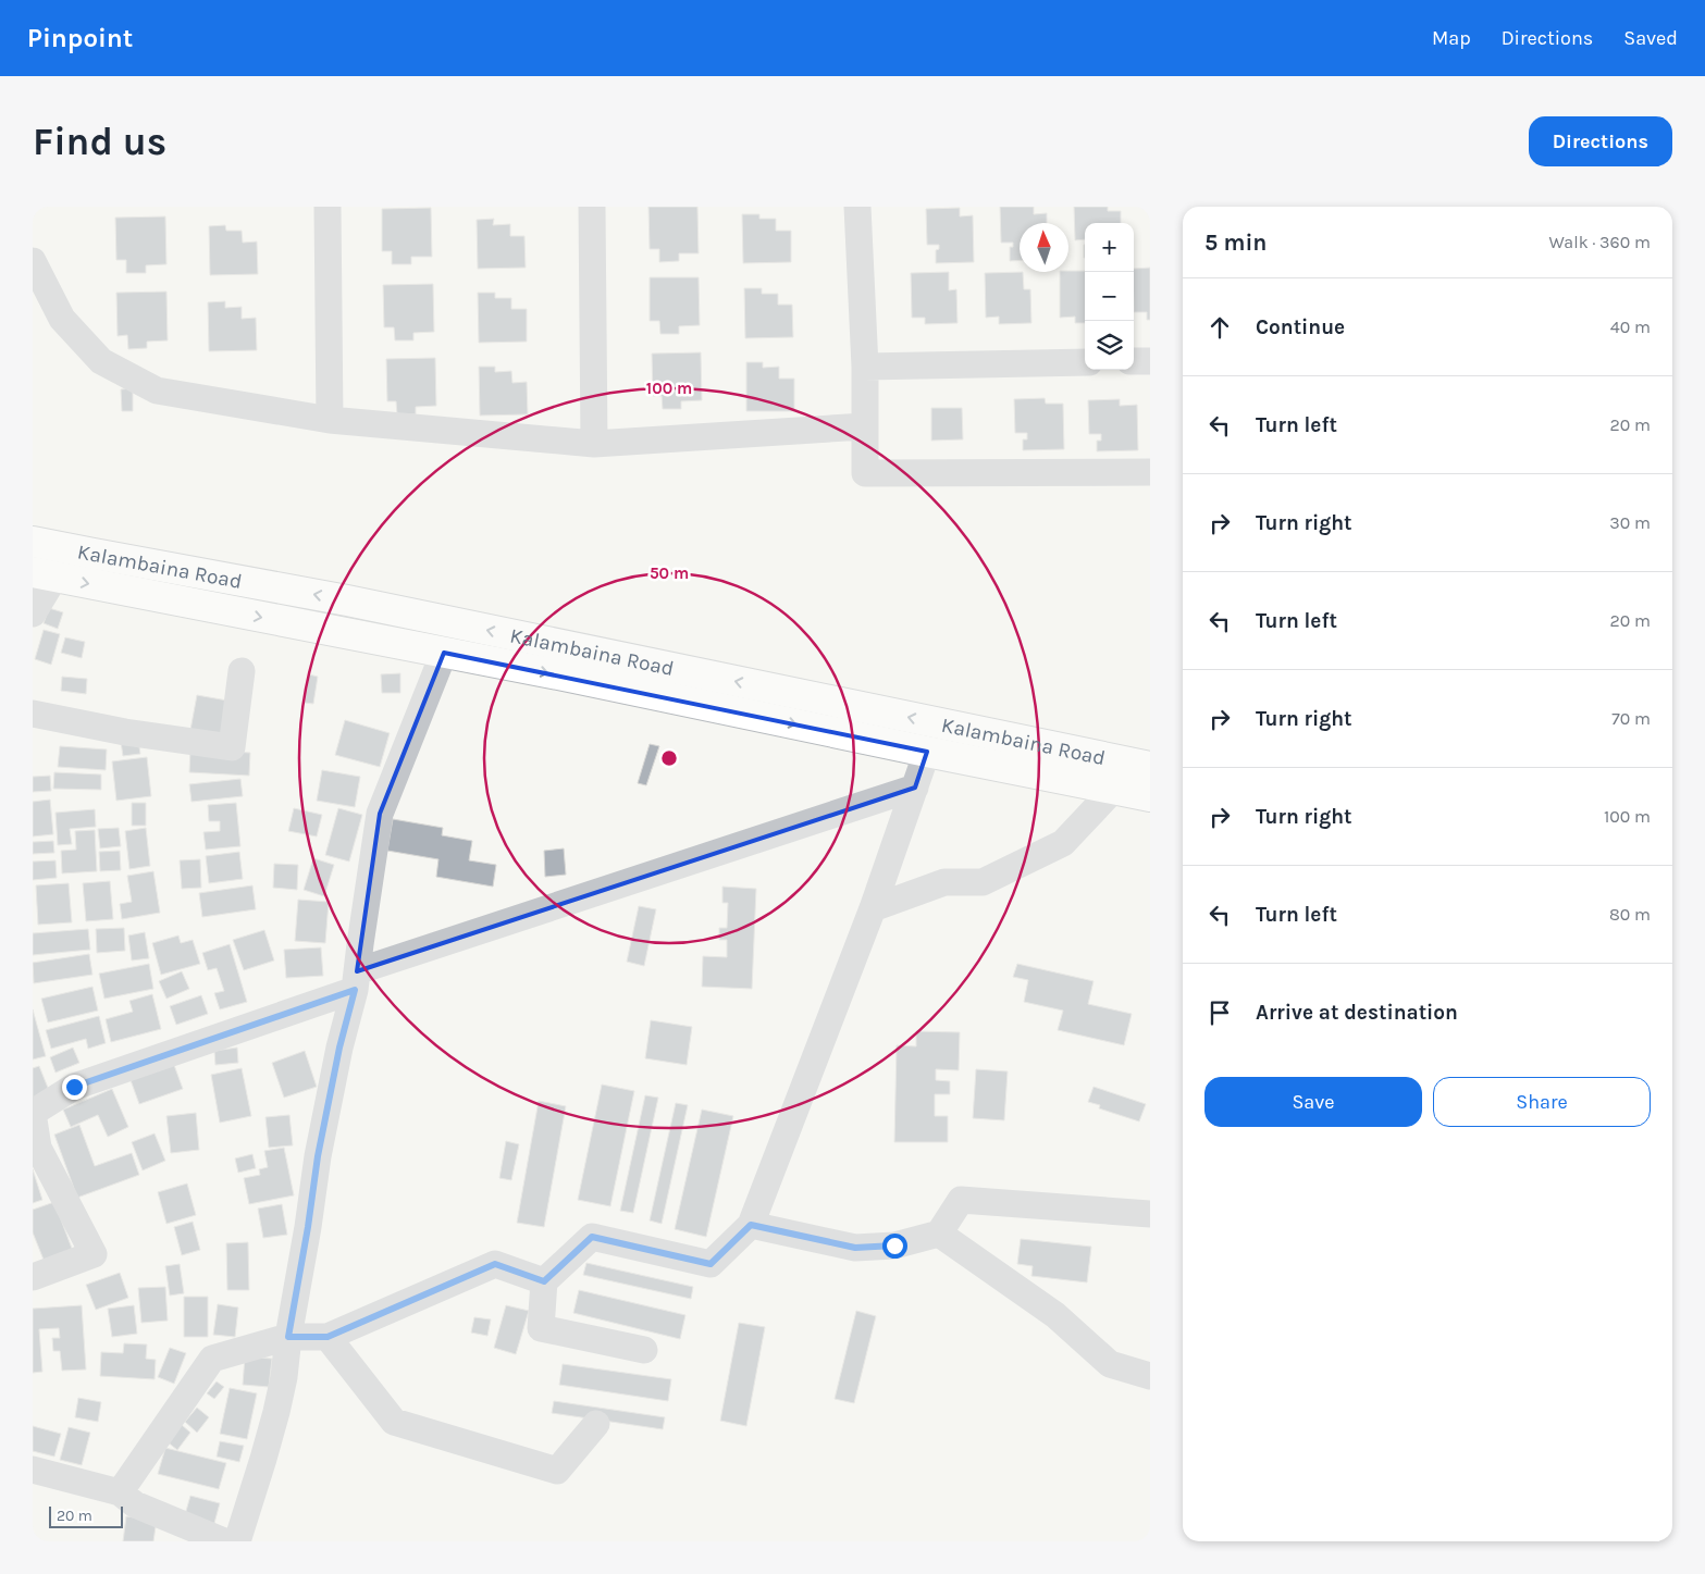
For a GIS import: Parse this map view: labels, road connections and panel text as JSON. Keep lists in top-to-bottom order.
{
  "streets": {
    "main road": ["Kalambaina Road"]
  },
  "scale_bar": "20 m",
  "north": "top",
  "page": {
    "header": "Pinpoint",
    "nav": ["Map", "Directions", "Saved"],
    "buttons": [
      "Directions",
      ["Save", "Share"]
    ],
    "title": "Find us",
    "heading": ["5 min", "Walk · 360 m"],
    "map_buttons": ["+", "−"],
    "list": [
      ["Continue", "40 m"],
      ["Turn left", "20 m"],
      ["Turn right", "30 m"],
      ["Turn left", "20 m"],
      ["Turn right", "70 m"],
      ["Turn right", "100 m"],
      ["Turn left", "80 m"],
      "Arrive at destination"
    ],
    "scale": "20 m"
  },
  "rings": ["100 m", "50 m"]
}
